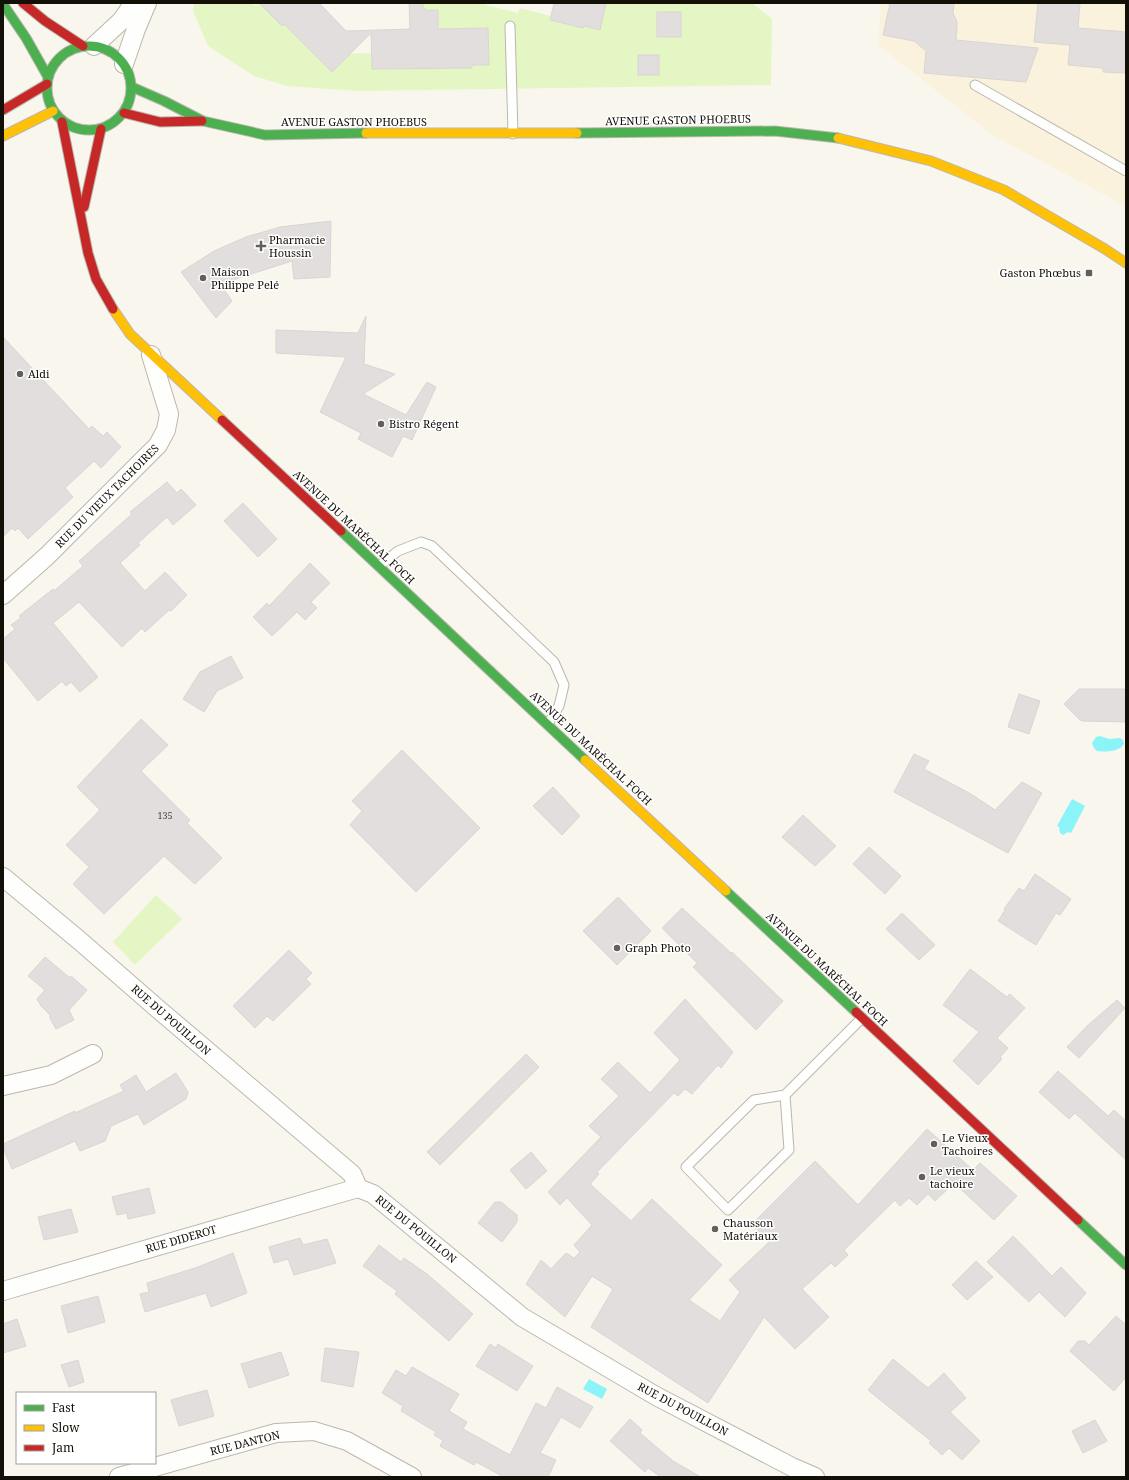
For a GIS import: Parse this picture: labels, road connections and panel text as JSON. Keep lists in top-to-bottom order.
{
  "streets": {
    "main road": ["AVENUE GASTON PHOEBUS", "AVENUE DU MARÉCHAL FOCH"],
    "street": [
      "RUE DU VIEUX TACHOIRES",
      "RUE DU POUILLON",
      "RUE DIDEROT",
      "RUE DANTON"
    ]
  },
  "crossings": [
    ["AVENUE GASTON PHOEBUS", "AVENUE DU MARÉCHAL FOCH"],
    ["RUE DU VIEUX TACHOIRES", "AVENUE DU MARÉCHAL FOCH"],
    ["RUE DU POUILLON", "RUE DIDEROT"]
  ],
  "places": {
    "health": ["Pharmacie Houssin"],
    "transit": ["Gaston Phœbus"],
    "other": [
      "Maison Philippe Pelé",
      "Aldi",
      "Bistro Régent",
      "Graph Photo",
      "Le Vieux Tachoires",
      "Le vieux tachoire",
      "Chausson Matériaux"
    ]
  },
  "house_numbers": ["135"],
  "legend": ["Fast", "Slow", "Jam"]
}
